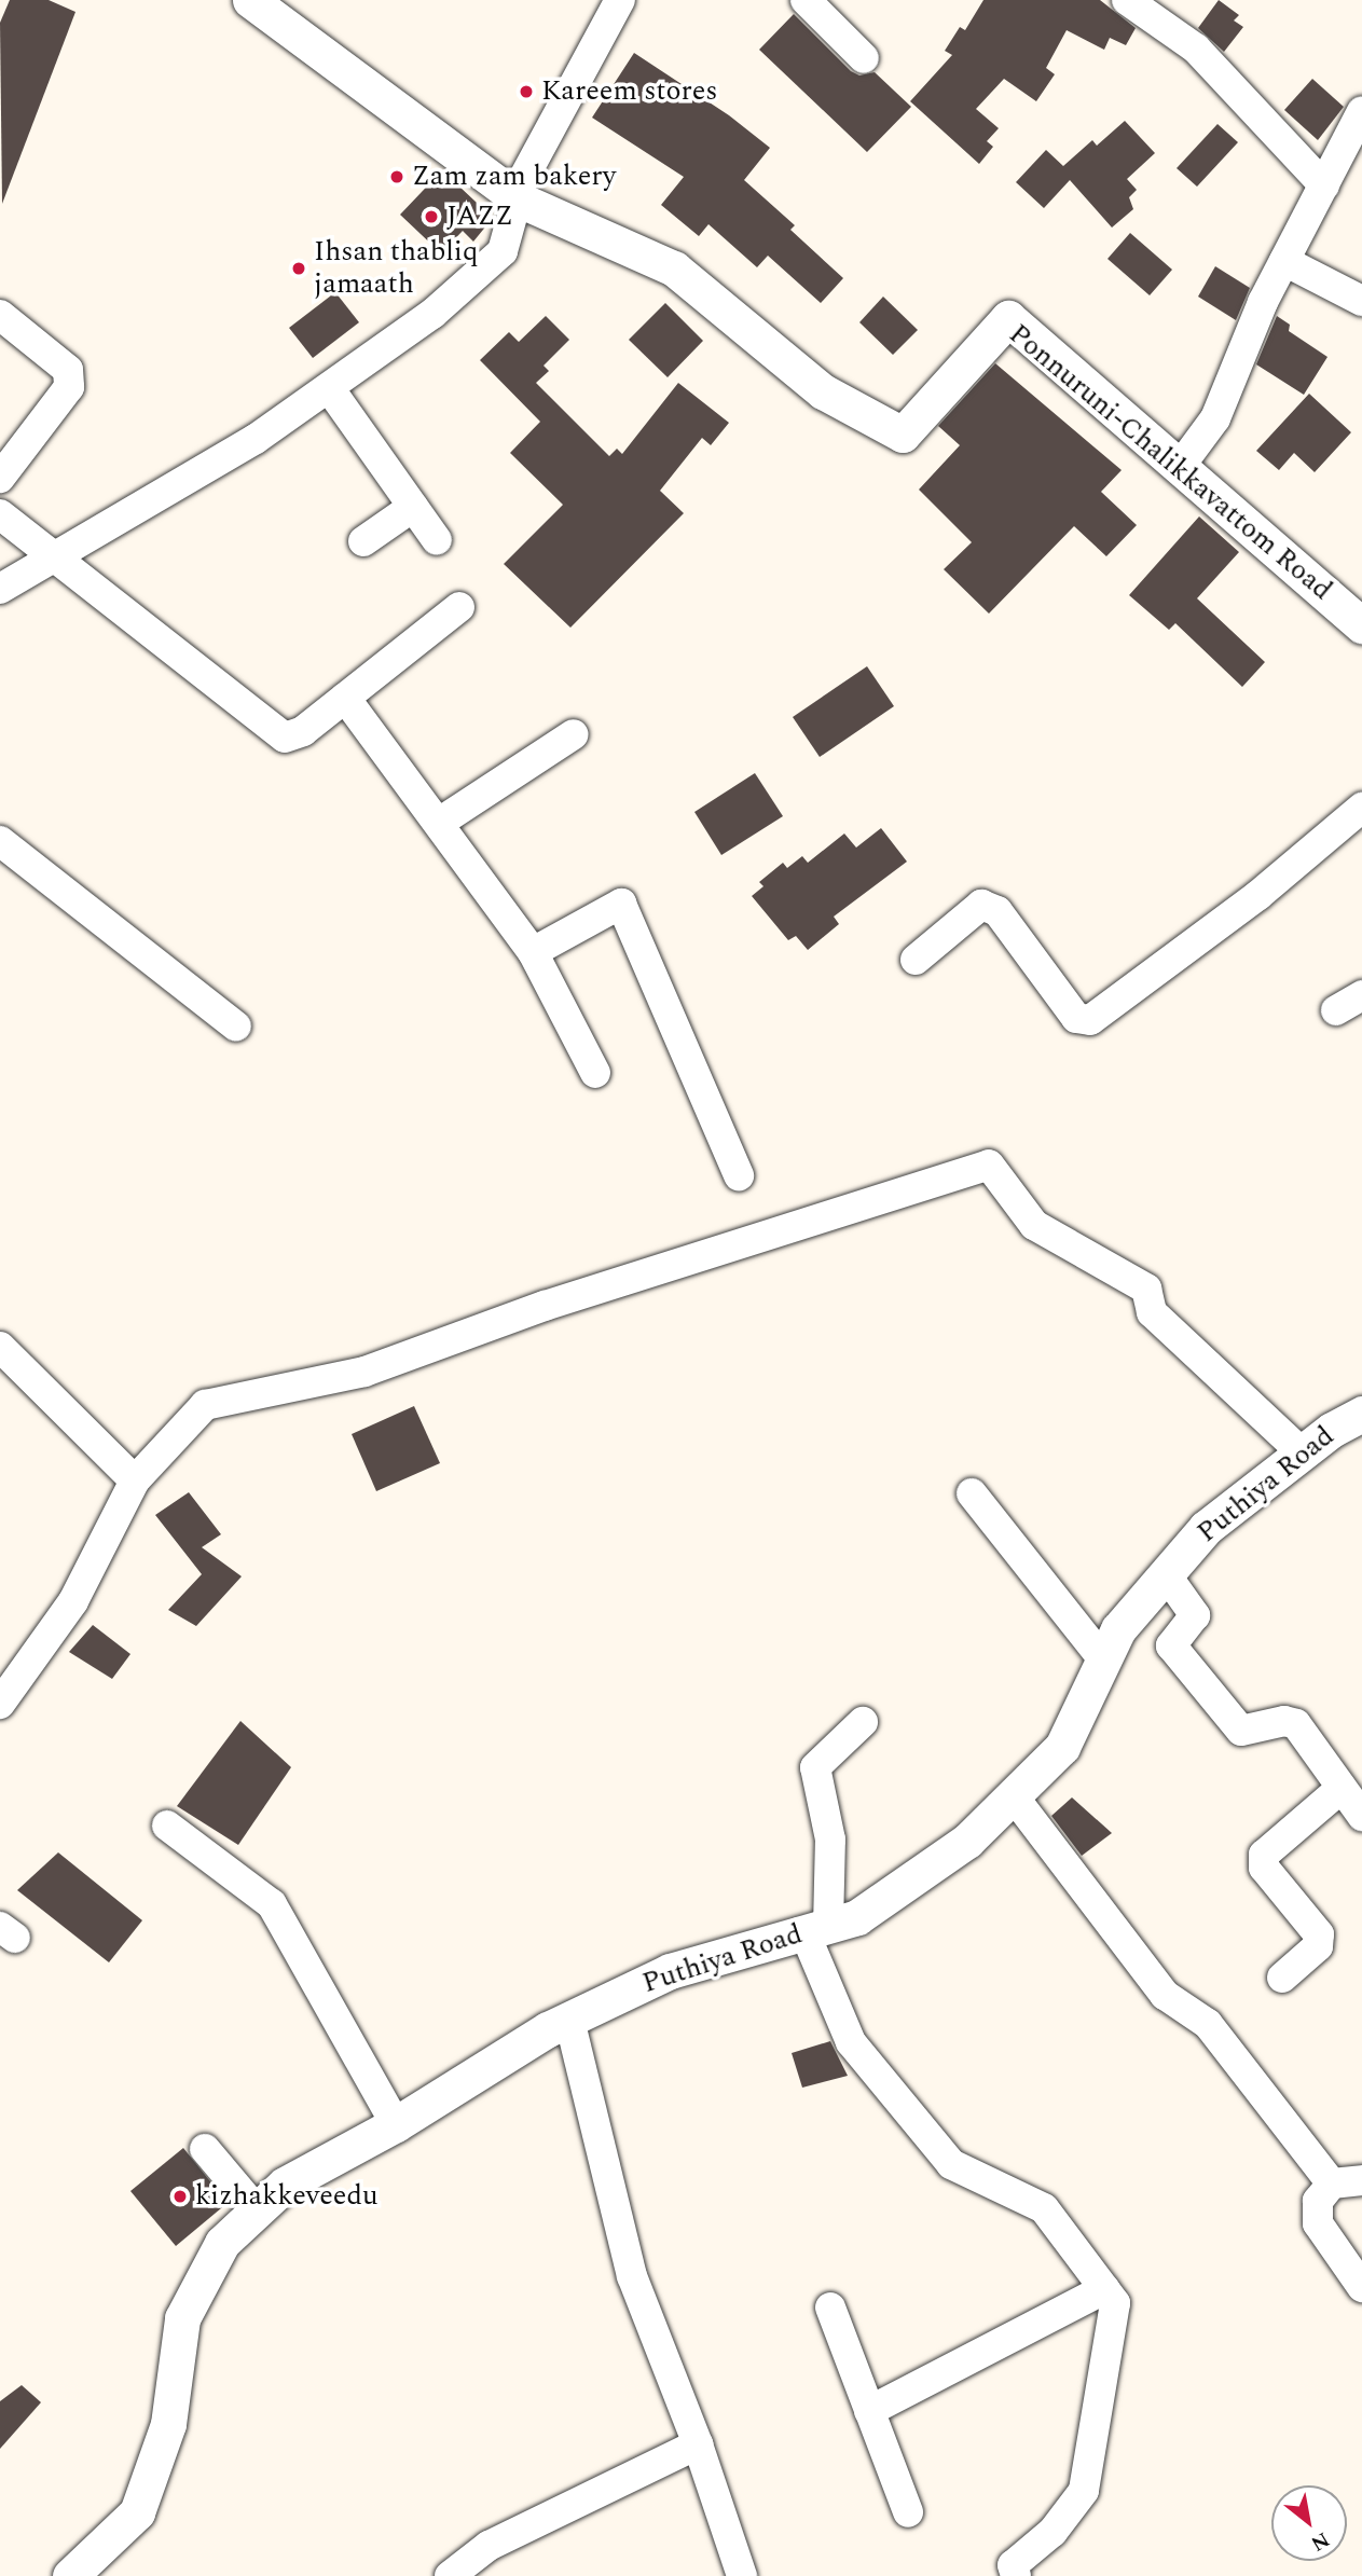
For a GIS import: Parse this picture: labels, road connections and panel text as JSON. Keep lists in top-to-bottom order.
{
  "streets": {
    "street": ["Ponnuruni-Chalikkavattom Road", "Puthiya Road"]
  },
  "places": [
    "Kareem stores",
    "Zam zam bakery",
    "JAZZ",
    "Ihsan thabliq jamaath",
    "kizhakkeveedu"
  ],
  "north": "bottom right"
}
